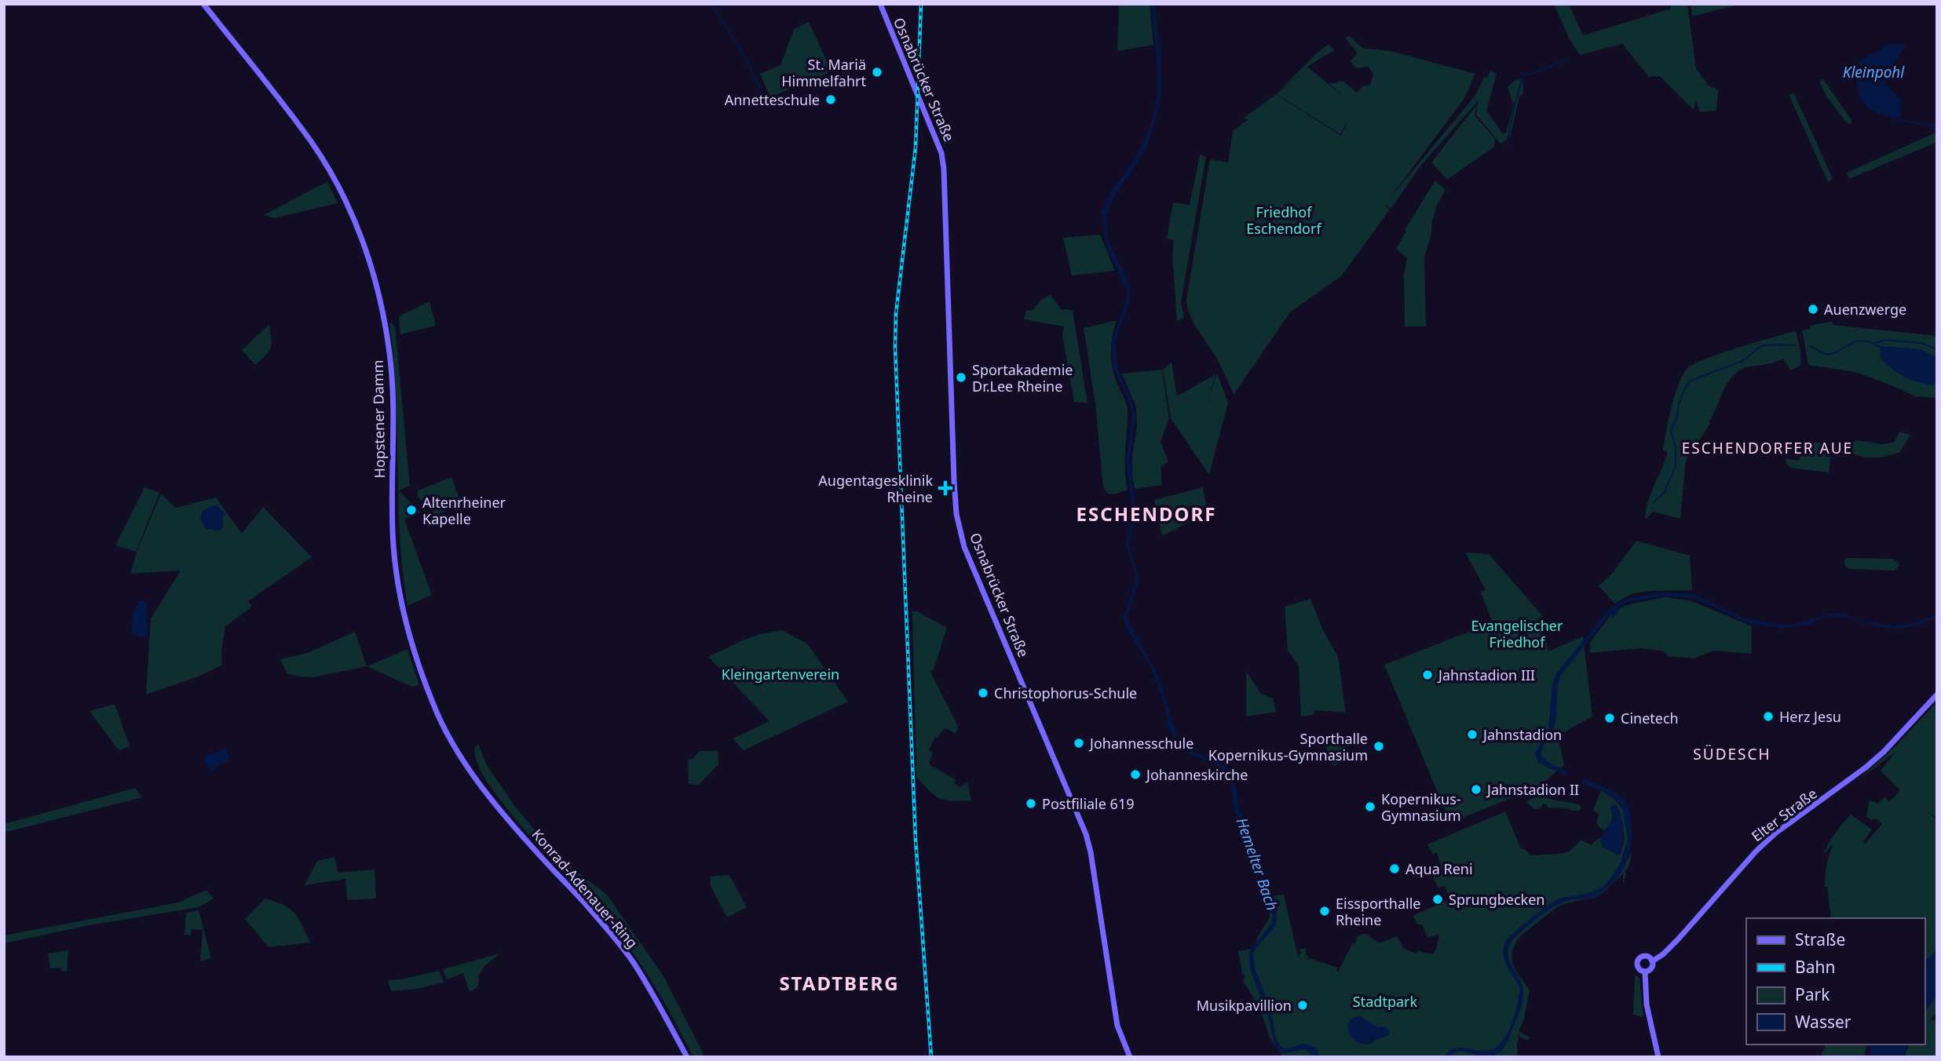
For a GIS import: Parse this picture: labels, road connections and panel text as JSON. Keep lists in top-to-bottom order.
{
  "streets": {
    "main road": [
      "Osnabrücker Straße",
      "Hopstener Damm",
      "Elter Straße",
      "Konrad-Adenauer-Ring"
    ]
  },
  "crossings": [
    ["Hopstener Damm", "Konrad-Adenauer-Ring"]
  ],
  "districts": [
    "ESCHENDORFER AUE",
    "ESCHENDORF",
    "SÜDESCH",
    "STADTBERG"
  ],
  "water": ["Kleinpohl", "Hemelter Bach"],
  "parks": [
    "Friedhof Eschendorf",
    "Evangelischer Friedhof",
    "Kleingartenverein",
    "Stadtpark"
  ],
  "places": {
    "other": [
      "St. Mariä Himmelfahrt",
      "Annetteschule",
      "Auenzwerge",
      "Sportakademie Dr.Lee Rheine",
      "Altenrheiner Kapelle",
      "Jahnstadion III",
      "Christophorus-Schule",
      "Herz Jesu",
      "Cinetech",
      "Jahnstadion",
      "Johannesschule",
      "Sporthalle Kopernikus-Gymnasium",
      "Johanneskirche",
      "Jahnstadion II",
      "Postfiliale 619",
      "Kopernikus- Gymnasium",
      "Aqua Reni",
      "Sprungbecken",
      "Eissporthalle Rheine",
      "Musikpavillion"
    ],
    "health": ["Augentagesklinik Rheine"]
  },
  "legend": [
    "Straße",
    "Bahn",
    "Park",
    "Wasser"
  ]
}
